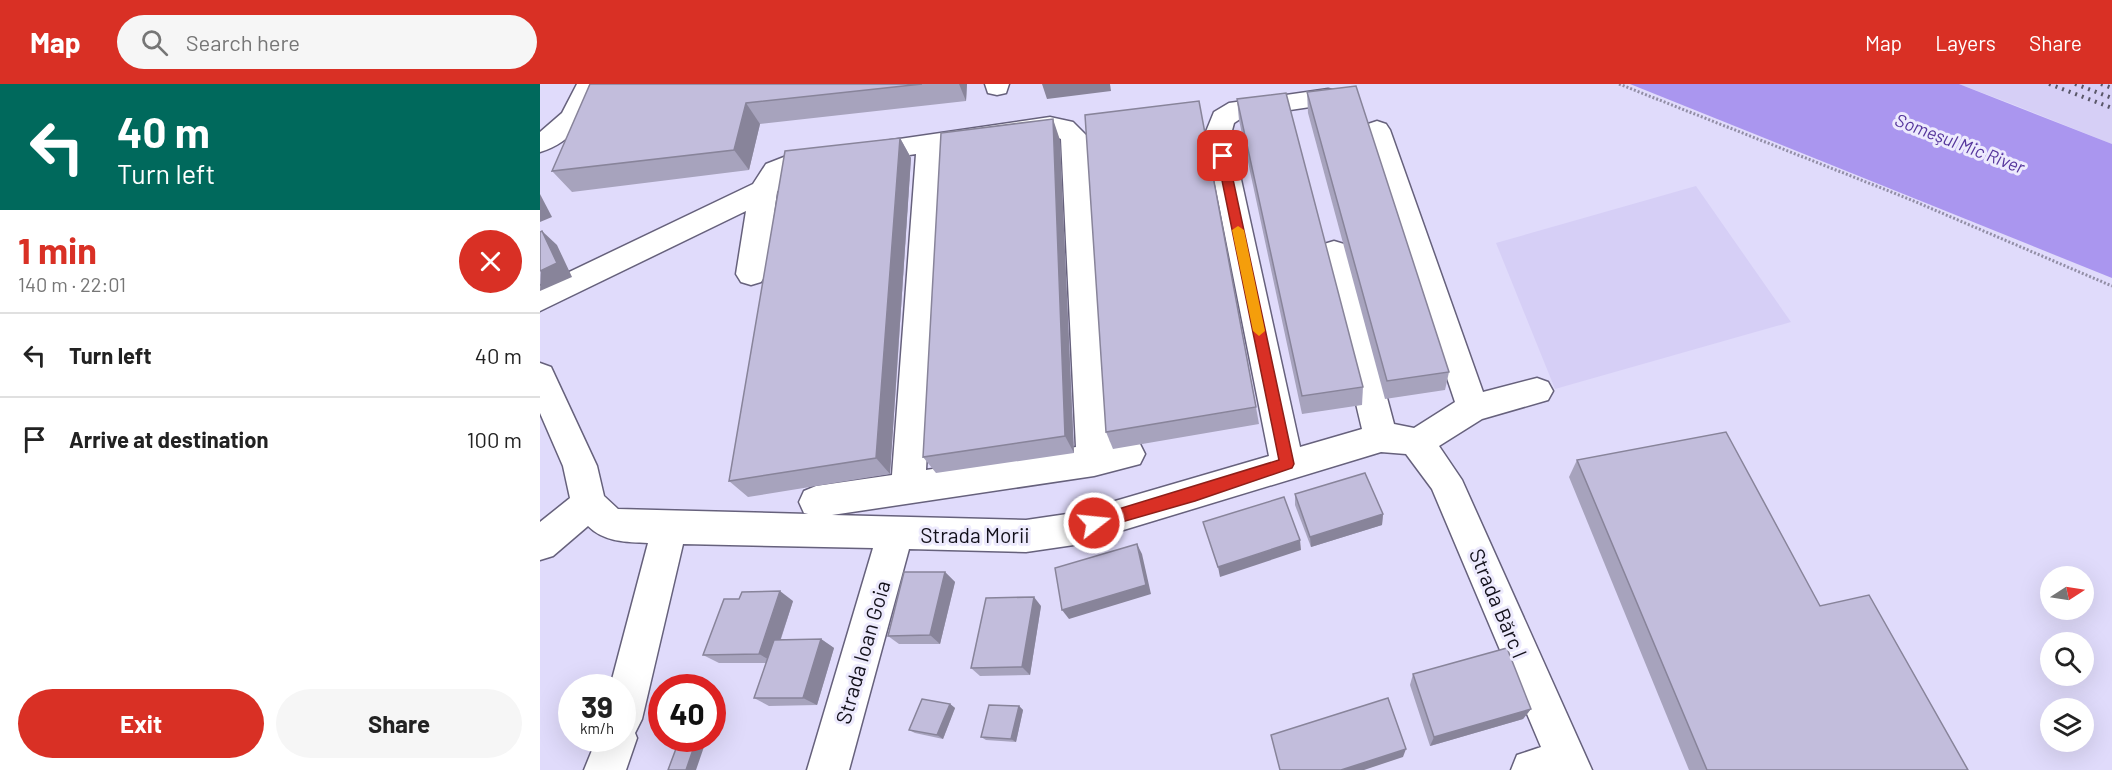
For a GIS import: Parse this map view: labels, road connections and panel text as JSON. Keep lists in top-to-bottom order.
{
  "streets": {
    "street": ["Strada Morii", "Strada Bărc I", "Strada Ioan Goia"]
  },
  "crossings": [
    ["Strada Morii", "Strada Bărc I"],
    ["Strada Morii", "Strada Ioan Goia"]
  ],
  "water": ["Someşul Mic River"],
  "north": "right",
  "page": {
    "header": "Map",
    "search": "Search here",
    "nav": ["Map", "Layers", "Share"],
    "turn": ["40 m", "Turn left"],
    "heading": ["1 min", "140 m · 22:01"],
    "list": [
      {
        "name": "Turn left",
        "value": "40 m"
      },
      {
        "name": "Arrive at destination",
        "value": "100 m"
      }
    ],
    "speed": "39 km/h",
    "limit": "40",
    "buttons": ["Exit", "Share"]
  }
}
